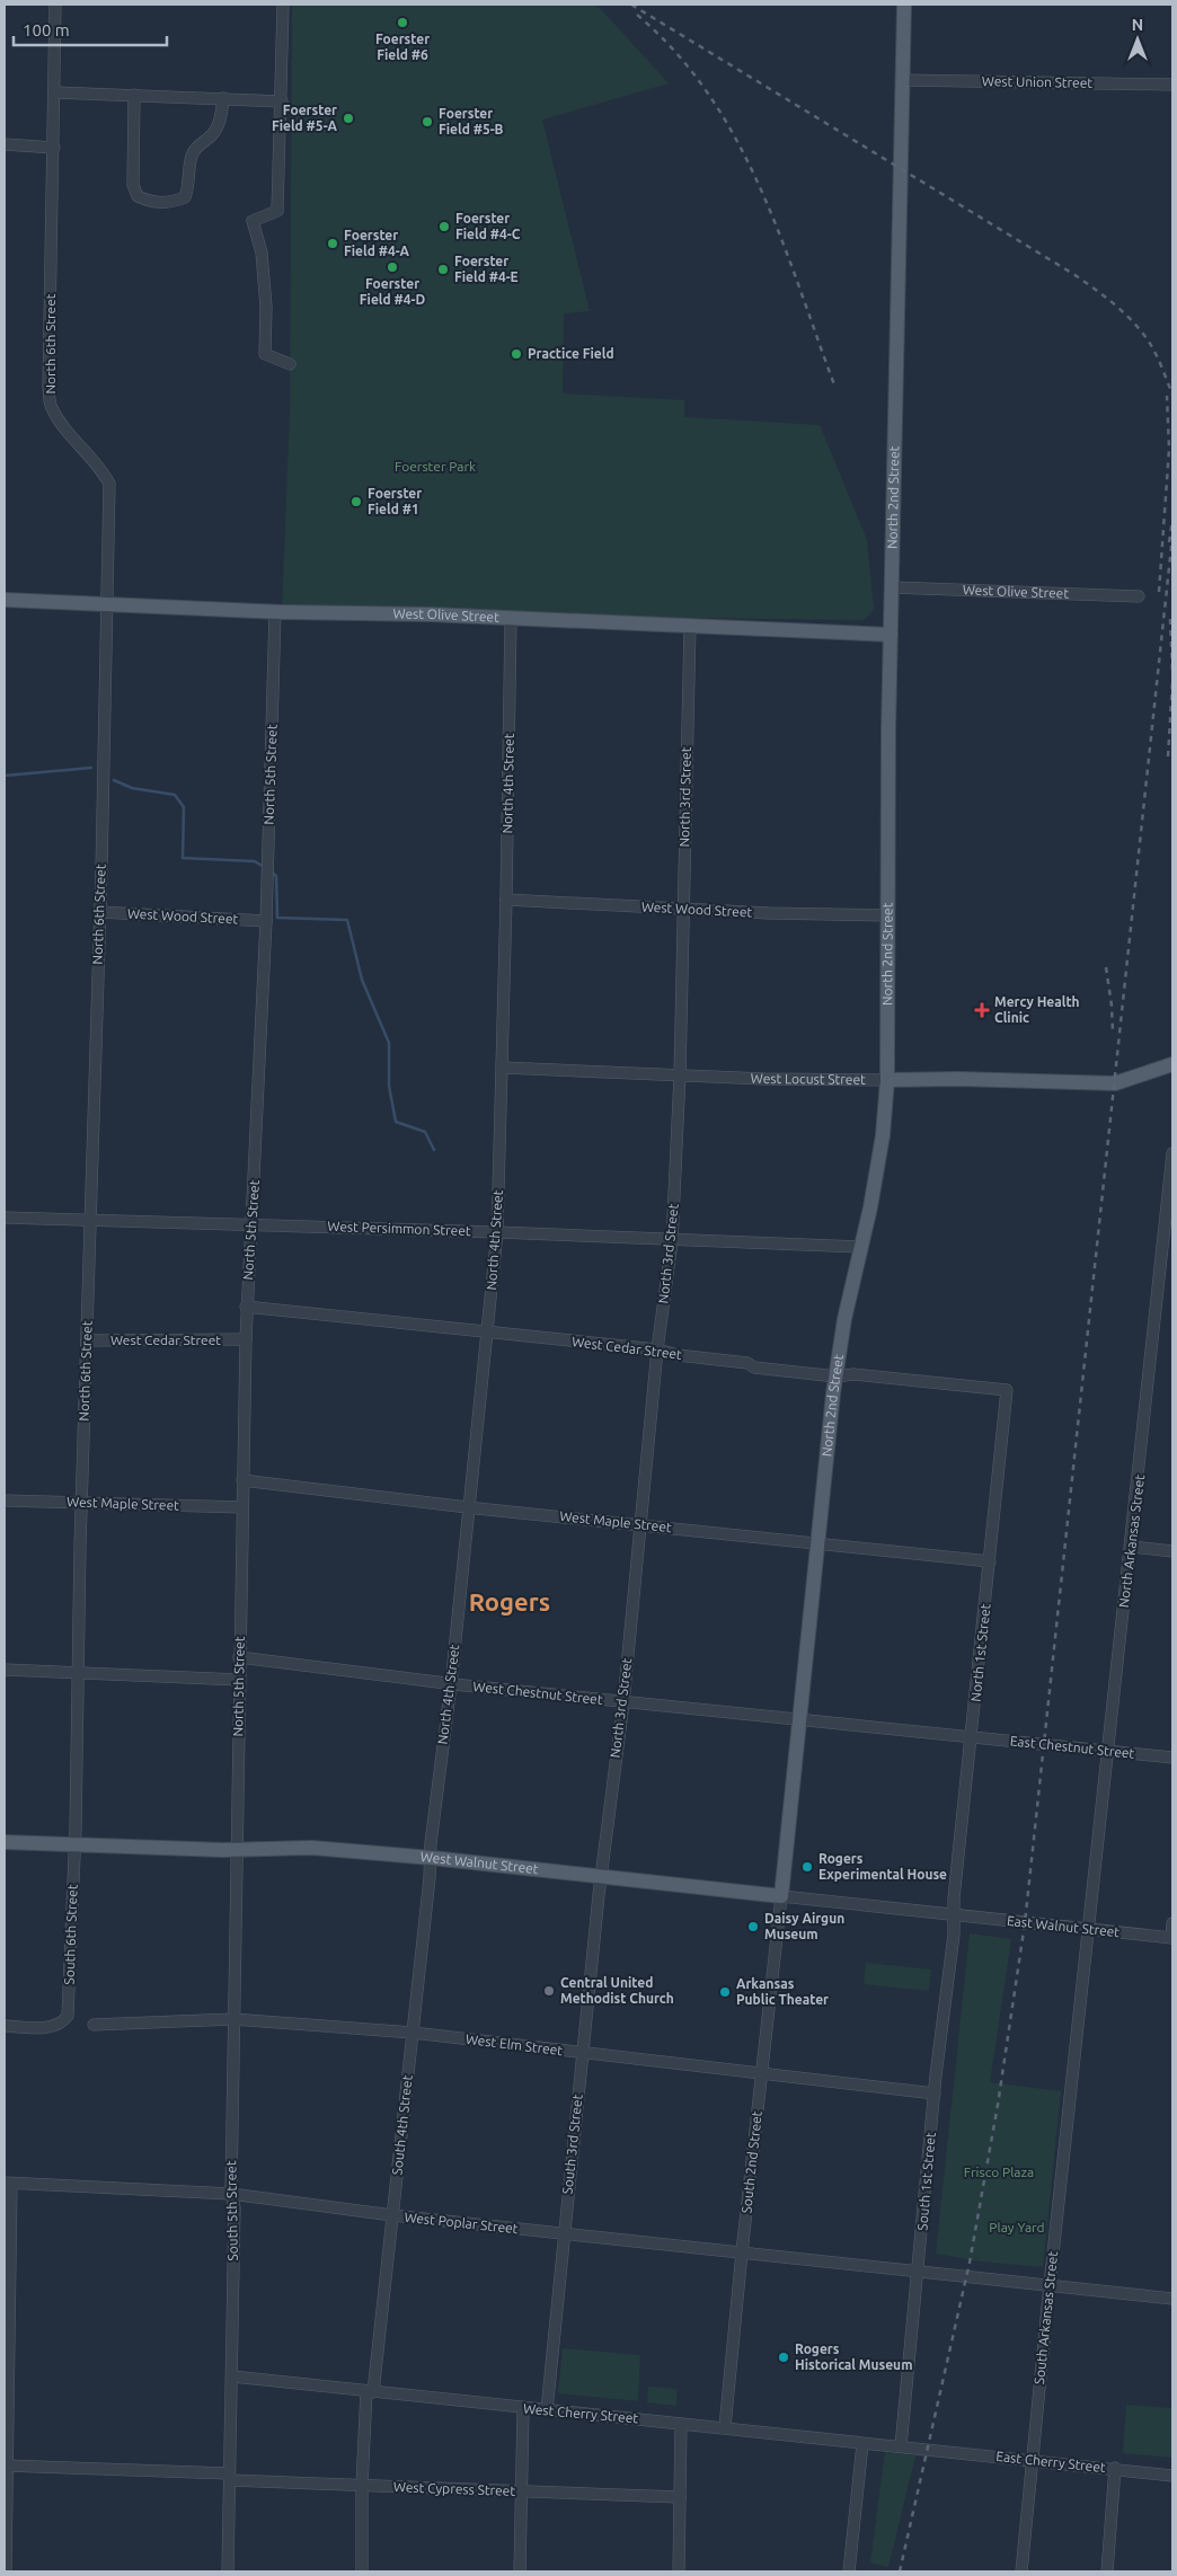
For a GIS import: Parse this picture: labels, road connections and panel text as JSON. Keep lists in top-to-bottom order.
{
  "streets": {
    "main road": [
      "North 2nd Street",
      "West Olive Street",
      "West Locust Street",
      "West Walnut Street"
    ],
    "street": [
      "West Union Street",
      "North 6th Street",
      "North 5th Street",
      "North 4th Street",
      "North 3rd Street",
      "West Wood Street",
      "West Persimmon Street",
      "West Cedar Street",
      "West Maple Street",
      "North Arkansas Street",
      "North 1st Street",
      "West Chestnut Street",
      "East Chestnut Street",
      "East Walnut Street",
      "South 6th Street",
      "West Elm Street",
      "South 4th Street",
      "South 3rd Street",
      "South 2nd Street",
      "South 1st Street",
      "South 5th Street",
      "West Poplar Street",
      "South Arkansas Street",
      "West Cherry Street",
      "East Cherry Street",
      "West Cypress Street"
    ]
  },
  "crossings": [
    ["West Union Street", "North 2nd Street"],
    ["North 6th Street", "West Olive Street"],
    ["North 6th Street", "West Wood Street"],
    ["North 6th Street", "West Persimmon Street"],
    ["North 6th Street", "West Cedar Street"],
    ["North 6th Street", "West Maple Street"],
    ["North 6th Street", "West Walnut Street"],
    ["North 6th Street", "South 6th Street"],
    ["North 2nd Street", "West Olive Street"],
    ["North 2nd Street", "West Wood Street"],
    ["North 2nd Street", "West Locust Street"],
    ["North 2nd Street", "West Persimmon Street"],
    ["North 2nd Street", "West Cedar Street"],
    ["North 2nd Street", "West Maple Street"],
    ["North 2nd Street", "West Chestnut Street"],
    ["North 2nd Street", "West Walnut Street"],
    ["North 2nd Street", "South 2nd Street"],
    ["West Olive Street", "North 5th Street"],
    ["West Olive Street", "North 4th Street"],
    ["West Olive Street", "North 3rd Street"],
    ["North 5th Street", "West Wood Street"],
    ["North 5th Street", "West Persimmon Street"],
    ["North 5th Street", "West Cedar Street"],
    ["North 5th Street", "West Maple Street"],
    ["North 5th Street", "West Chestnut Street"],
    ["North 5th Street", "West Walnut Street"],
    ["North 5th Street", "South 5th Street"],
    ["North 4th Street", "West Wood Street"],
    ["North 4th Street", "West Locust Street"],
    ["North 4th Street", "West Persimmon Street"],
    ["North 4th Street", "West Cedar Street"],
    ["North 4th Street", "West Maple Street"],
    ["North 4th Street", "West Chestnut Street"],
    ["North 4th Street", "West Walnut Street"],
    ["North 4th Street", "South 4th Street"],
    ["North 3rd Street", "West Wood Street"],
    ["North 3rd Street", "West Locust Street"],
    ["North 3rd Street", "West Persimmon Street"],
    ["North 3rd Street", "West Cedar Street"],
    ["North 3rd Street", "West Maple Street"],
    ["North 3rd Street", "West Chestnut Street"],
    ["North 3rd Street", "West Walnut Street"],
    ["North 3rd Street", "South 3rd Street"],
    ["West Cedar Street", "North 1st Street"],
    ["West Maple Street", "North 1st Street"],
    ["North Arkansas Street", "East Chestnut Street"],
    ["North Arkansas Street", "East Walnut Street"],
    ["North Arkansas Street", "South Arkansas Street"],
    ["North 1st Street", "West Chestnut Street"],
    ["North 1st Street", "East Chestnut Street"],
    ["North 1st Street", "West Walnut Street"],
    ["North 1st Street", "East Walnut Street"],
    ["North 1st Street", "South 1st Street"],
    ["West Chestnut Street", "East Chestnut Street"],
    ["West Walnut Street", "East Walnut Street"],
    ["West Walnut Street", "South 6th Street"],
    ["West Walnut Street", "South 4th Street"],
    ["West Walnut Street", "South 3rd Street"],
    ["West Walnut Street", "South 2nd Street"],
    ["West Walnut Street", "South 1st Street"],
    ["West Walnut Street", "South 5th Street"],
    ["East Walnut Street", "South 1st Street"],
    ["East Walnut Street", "South Arkansas Street"],
    ["West Elm Street", "South 4th Street"],
    ["West Elm Street", "South 3rd Street"],
    ["West Elm Street", "South 2nd Street"],
    ["West Elm Street", "South 1st Street"],
    ["West Elm Street", "South 5th Street"],
    ["South 4th Street", "West Poplar Street"],
    ["South 4th Street", "West Cherry Street"],
    ["South 4th Street", "West Cypress Street"],
    ["South 3rd Street", "West Poplar Street"],
    ["South 3rd Street", "West Cherry Street"],
    ["South 2nd Street", "West Poplar Street"],
    ["South 2nd Street", "West Cherry Street"],
    ["South 1st Street", "West Poplar Street"],
    ["South 1st Street", "West Cherry Street"],
    ["South 5th Street", "West Poplar Street"],
    ["South 5th Street", "West Cherry Street"],
    ["South 5th Street", "West Cypress Street"],
    ["West Poplar Street", "South Arkansas Street"],
    ["South Arkansas Street", "East Cherry Street"],
    ["West Cherry Street", "East Cherry Street"]
  ],
  "districts": ["Rogers"],
  "parks": ["Foerster Park", "Frisco Plaza", "Play Yard"],
  "places": {
    "other": [
      "Foerster Field #6",
      "Foerster Field #5-A",
      "Foerster Field #5-B",
      "Foerster Field #4-C",
      "Foerster Field #4-A",
      "Foerster Field #4-D",
      "Foerster Field #4-E",
      "Practice Field",
      "Foerster Field #1",
      "Rogers Experimental House",
      "Daisy Airgun Museum",
      "Central United Methodist Church",
      "Arkansas Public Theater",
      "Rogers Historical Museum"
    ],
    "health": ["Mercy Health Clinic"]
  },
  "scale_bar": "100 m",
  "north": "top"
}
